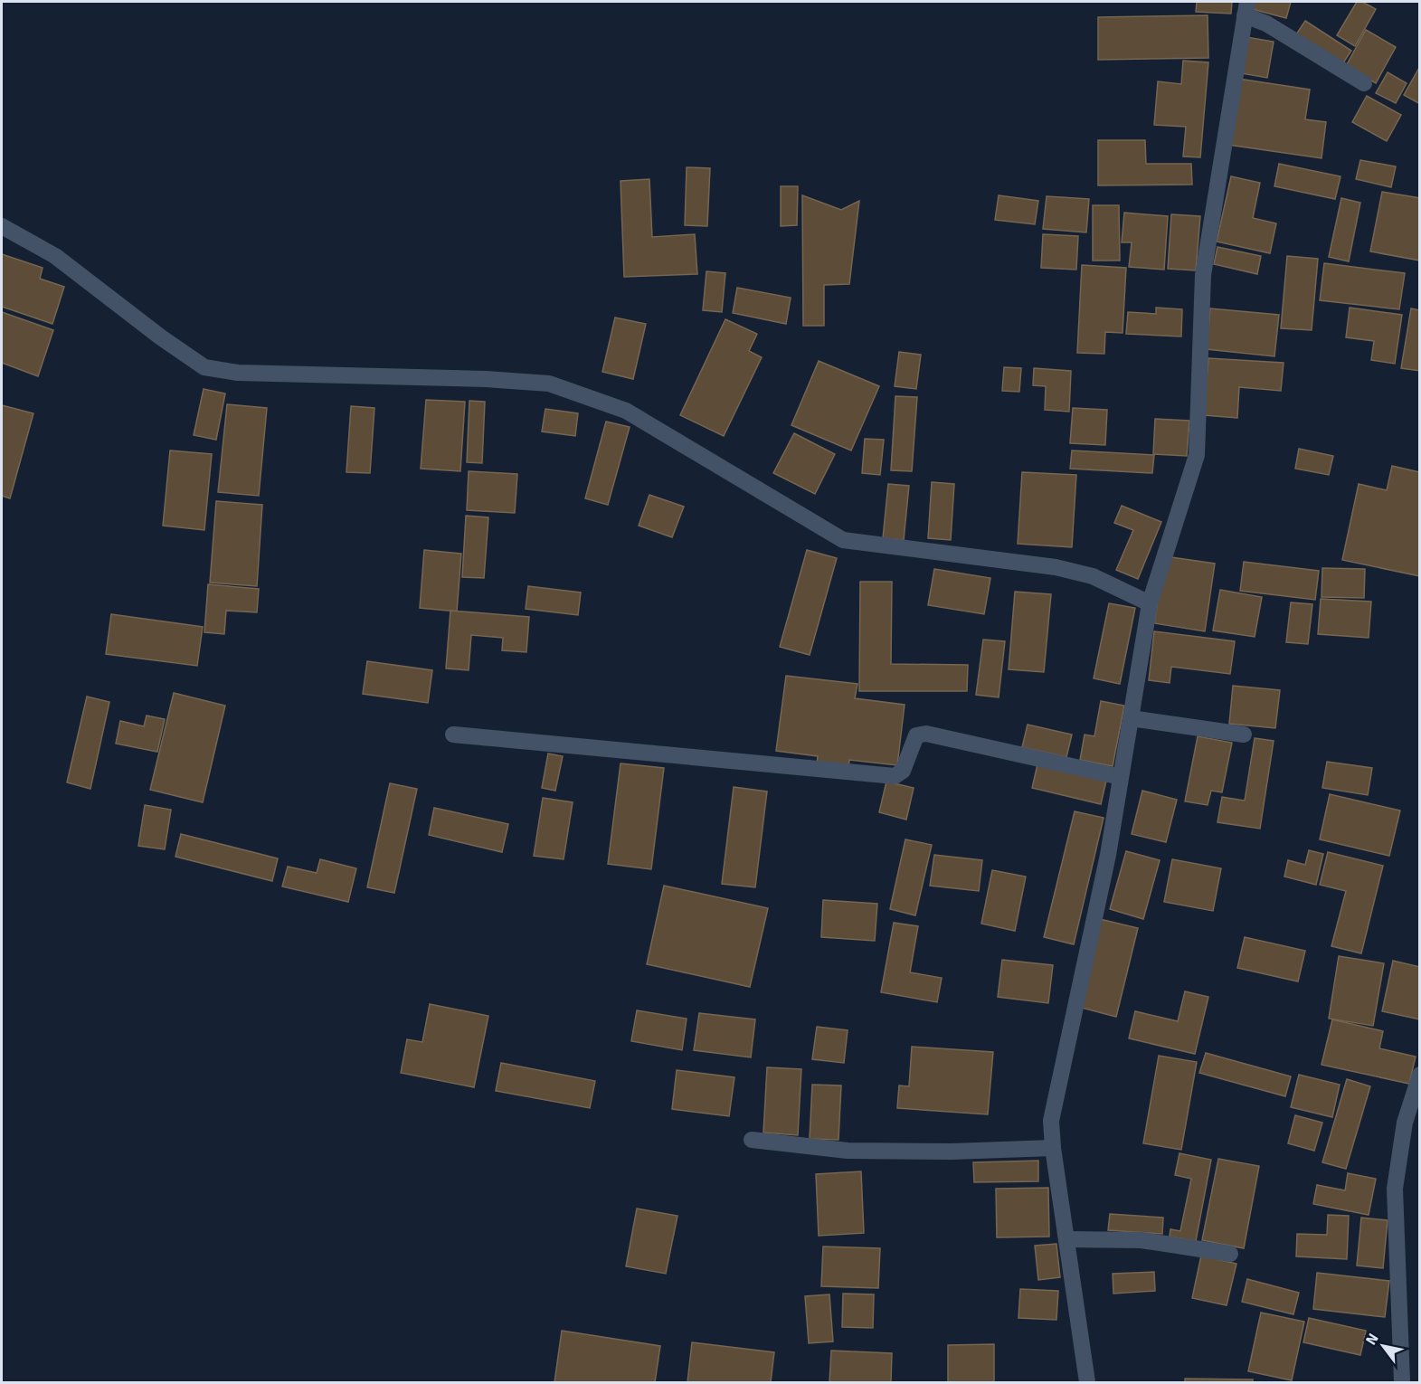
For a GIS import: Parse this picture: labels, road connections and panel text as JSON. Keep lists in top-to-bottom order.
{
  "north": "top left"
}
